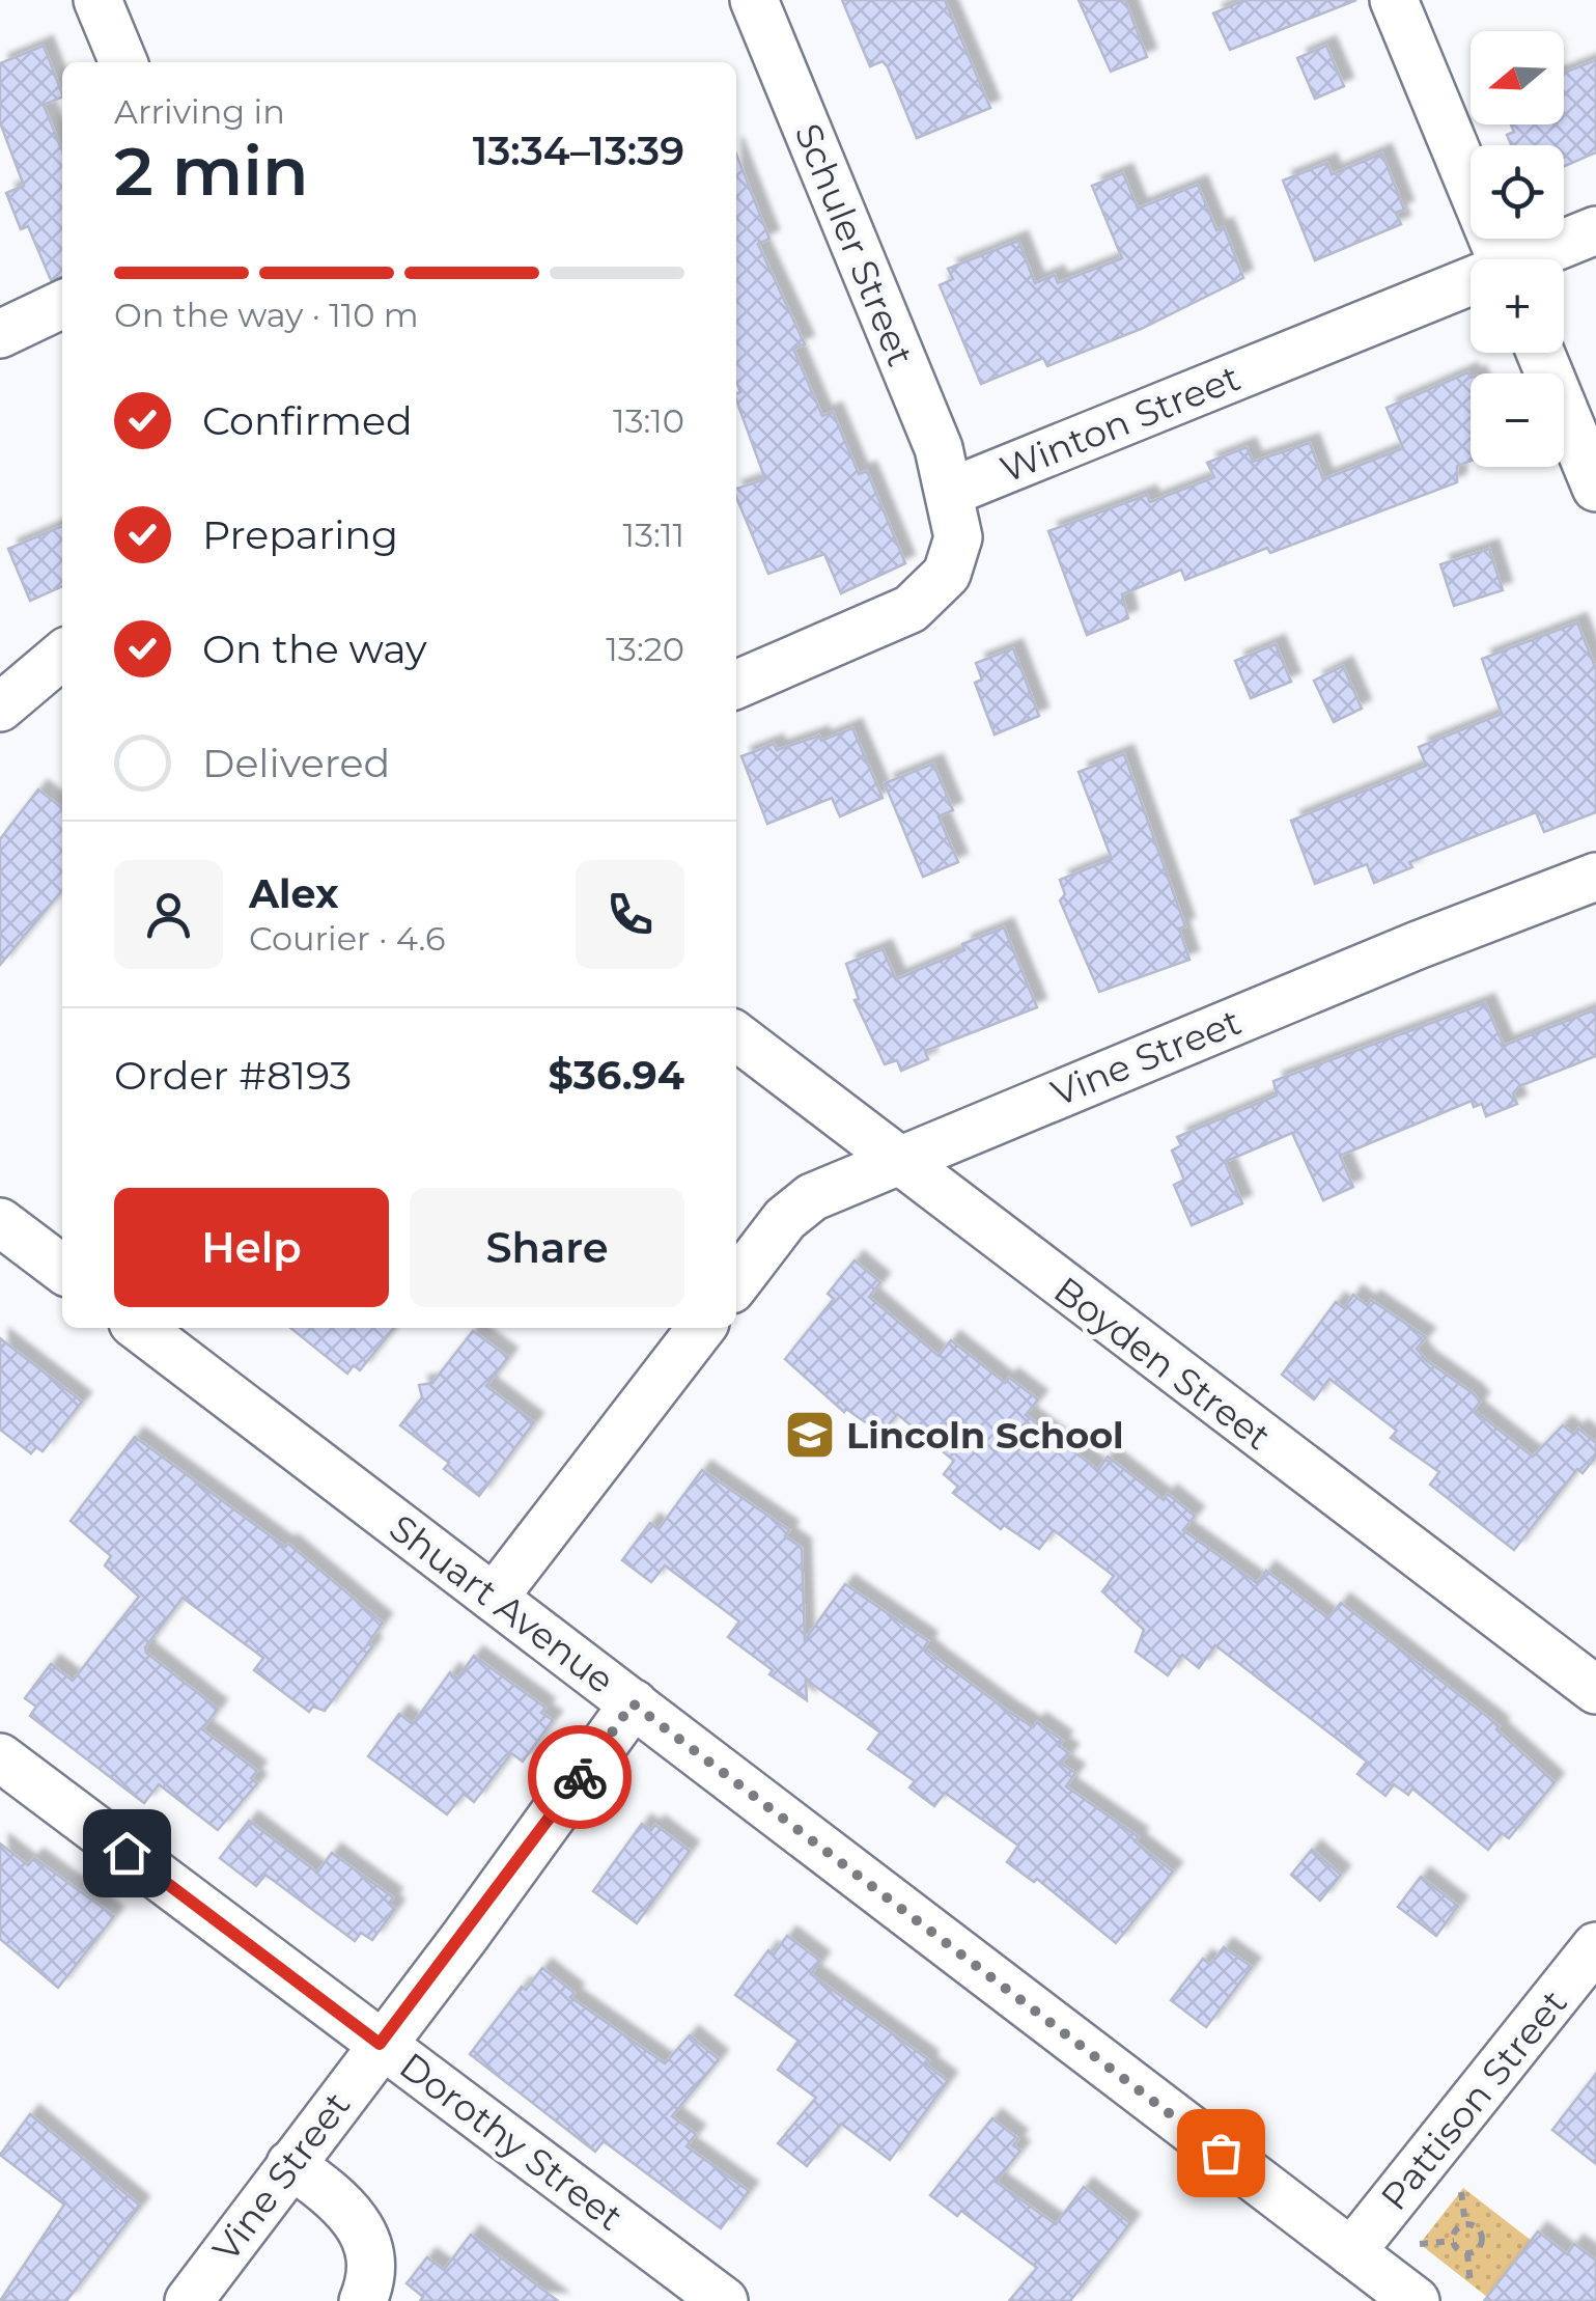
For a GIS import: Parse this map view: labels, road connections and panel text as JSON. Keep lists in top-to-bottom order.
{
  "streets": {
    "street": [
      "Schuler Street",
      "Winton Street",
      "Vine Street",
      "Boyden Street",
      "Shuart Avenue",
      "Pattison Street",
      "Dorothy Street"
    ]
  },
  "crossings": [
    ["Schuler Street", "Winton Street"],
    ["Vine Street", "Boyden Street"],
    ["Vine Street", "Shuart Avenue"],
    ["Vine Street", "Dorothy Street"],
    ["Shuart Avenue", "Pattison Street"]
  ],
  "places": {
    "school or university": ["Lincoln School"]
  },
  "north": "left",
  "page": {
    "map_buttons": ["+", "−"],
    "heading": ["2 min", "Arriving in", "13:34–13:39"],
    "panel": [
      "Alex",
      "Courier · 4.6",
      "Order #8193",
      "$36.94"
    ],
    "bar": "On the way · 110 m",
    "list": [
      ["Confirmed", "13:10"],
      ["Preparing", "13:11"],
      ["On the way", "13:20"],
      "Delivered"
    ],
    "buttons": ["Help", "Share"]
  }
}
